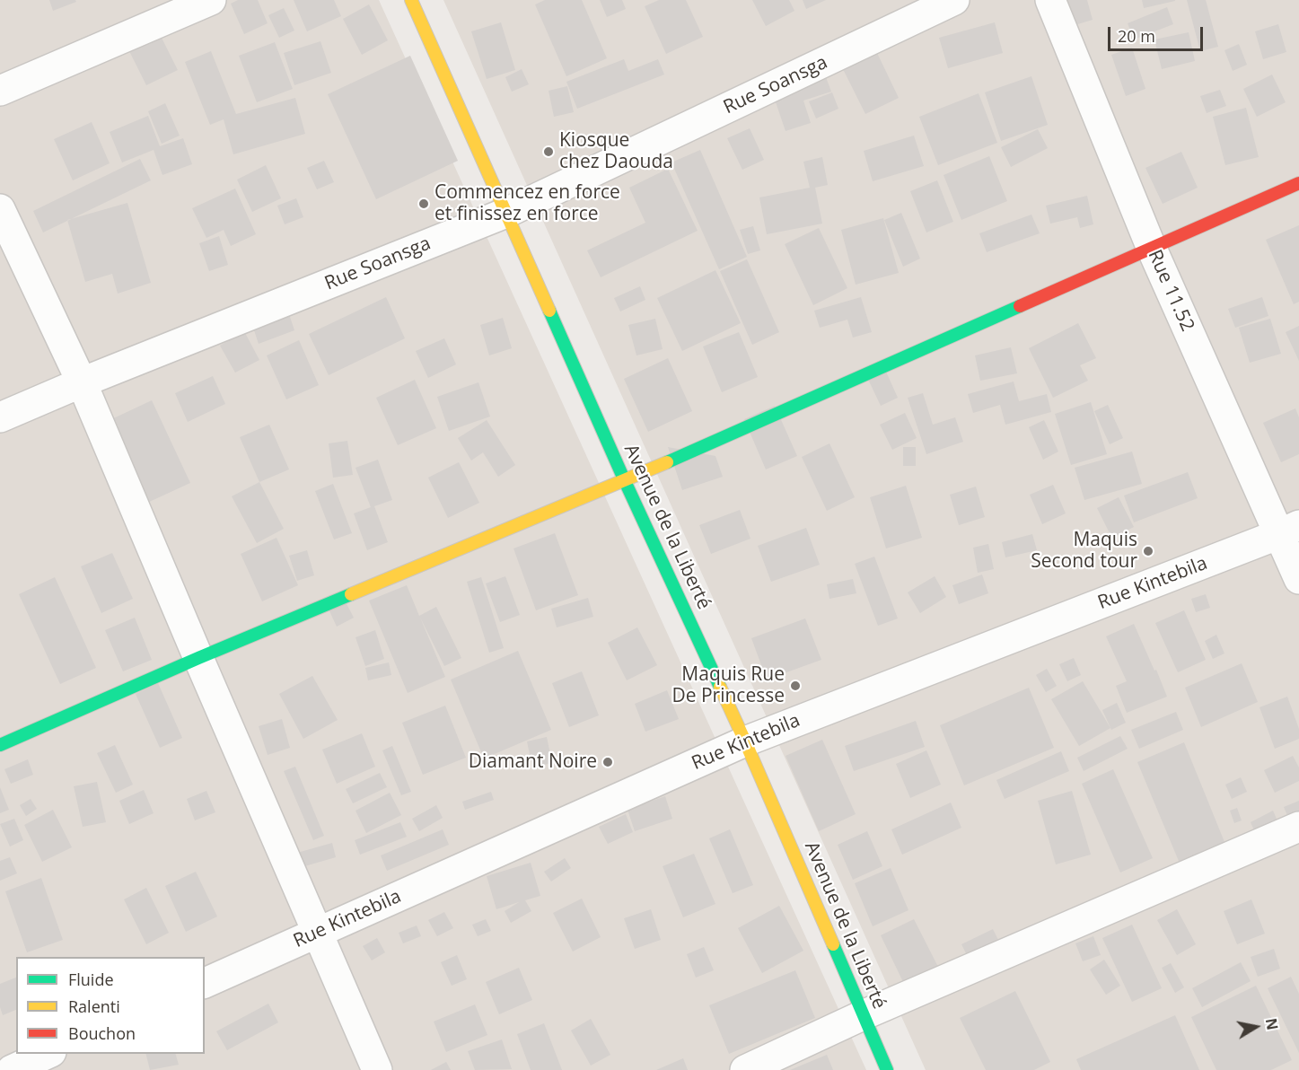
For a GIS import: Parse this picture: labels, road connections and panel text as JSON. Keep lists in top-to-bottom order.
{
  "streets": {
    "street": [
      "Rue Soansga",
      "Rue 11.52",
      "Avenue de la Liberté",
      "Rue Kintebila"
    ]
  },
  "crossings": [
    ["Rue Soansga", "Avenue de la Liberté"],
    ["Rue 11.52", "Rue Kintebila"],
    ["Avenue de la Liberté", "Rue Kintebila"]
  ],
  "places": [
    "Kiosque chez Daouda",
    "Commencez en force et finissez en force",
    "Maquis Second tour",
    "Maquis Rue De Princesse",
    "Diamant Noire"
  ],
  "legend": ["Fluide", "Ralenti", "Bouchon"],
  "scale_bar": "20 m",
  "north": "right"
}
